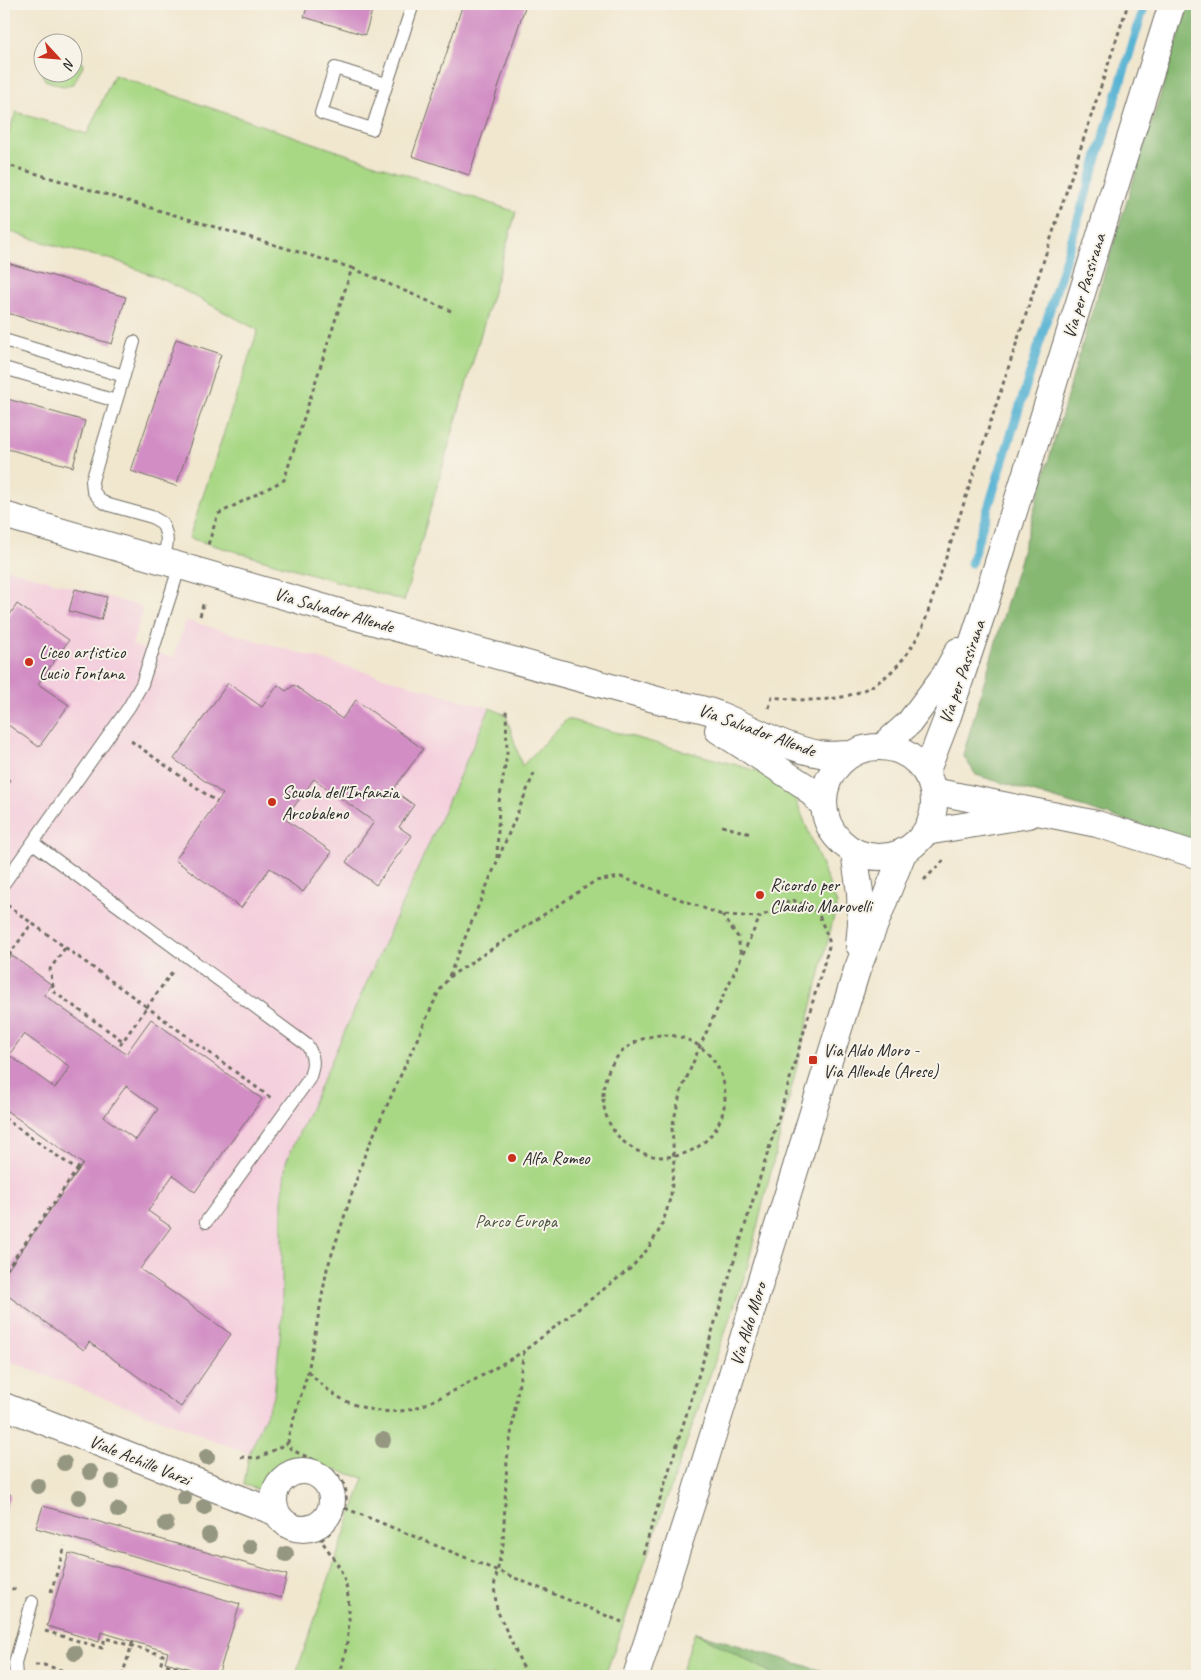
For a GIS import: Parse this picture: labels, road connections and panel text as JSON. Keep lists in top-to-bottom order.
{
  "streets": {
    "street": [
      "Via per Passirana",
      "Via Salvador Allende",
      "Via Aldo Moro",
      "Viale Achille Varzi"
    ]
  },
  "crossings": [
    ["Via per Passirana", "Via Salvador Allende"],
    ["Via per Passirana", "Via Aldo Moro"],
    ["Via Salvador Allende", "Via Aldo Moro"]
  ],
  "parks": ["Parco Europa"],
  "places": {
    "other": [
      "Liceo artistico Lucio Fontana",
      "Scuola dell'Infanzia Arcobaleno",
      "Ricordo per Claudio Marovelli",
      "Alfa Romeo"
    ],
    "transit": ["Via Aldo Moro - Via Allende (Arese)"]
  },
  "north": "bottom right"
}
